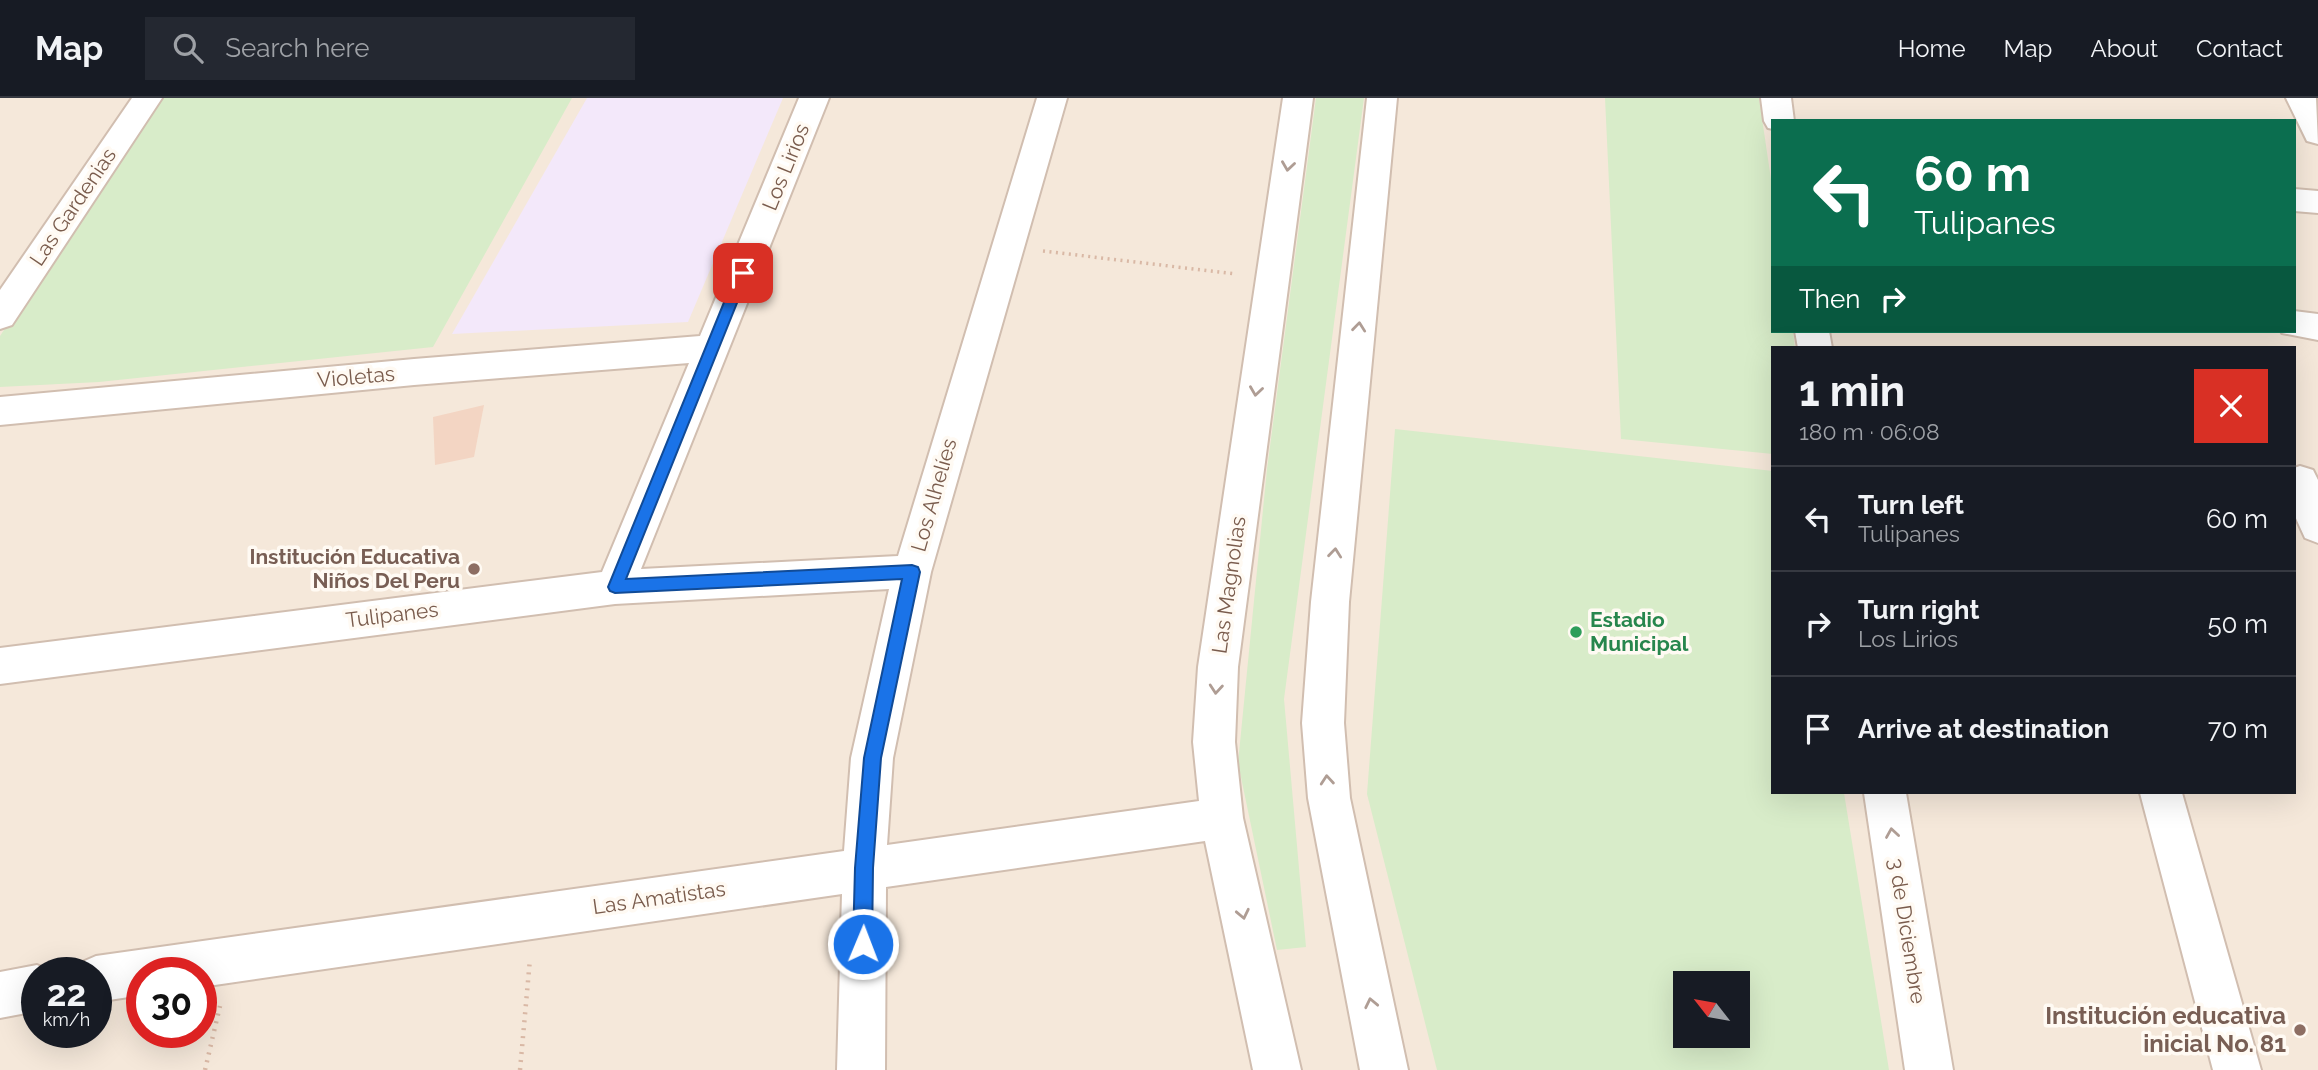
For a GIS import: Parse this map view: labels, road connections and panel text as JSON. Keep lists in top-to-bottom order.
{
  "streets": {
    "street": [
      "Los Lirios",
      "Las Gardenias",
      "Violetas",
      "Los Alhelíes",
      "Las Magnolias",
      "Tulipanes",
      "Las Amatistas",
      "3 de Diciembre"
    ]
  },
  "crossings": [
    ["Los Lirios", "Violetas"],
    ["Los Lirios", "Tulipanes"],
    ["Los Alhelíes", "Tulipanes"],
    ["Los Alhelíes", "Las Amatistas"],
    ["Las Magnolias", "Las Amatistas"]
  ],
  "places": ["Institución Educativa Niños Del Peru", "Estadio Municipal", "Institución educativa inicial No. 81"],
  "north": "top left",
  "page": {
    "header": "Map",
    "search": "Search here",
    "nav": [
      "Home",
      "Map",
      "About",
      "Contact"
    ],
    "turn": ["60 m", "Tulipanes"],
    "then": "Then",
    "heading": ["1 min", "180 m · 06:08"],
    "list": [
      {
        "name": "Turn left",
        "note": "Tulipanes",
        "value": "60 m"
      },
      {
        "name": "Turn right",
        "note": "Los Lirios",
        "value": "50 m"
      },
      {
        "name": "Arrive at destination",
        "value": "70 m"
      }
    ],
    "speed": "22 km/h",
    "limit": "30"
  }
}
